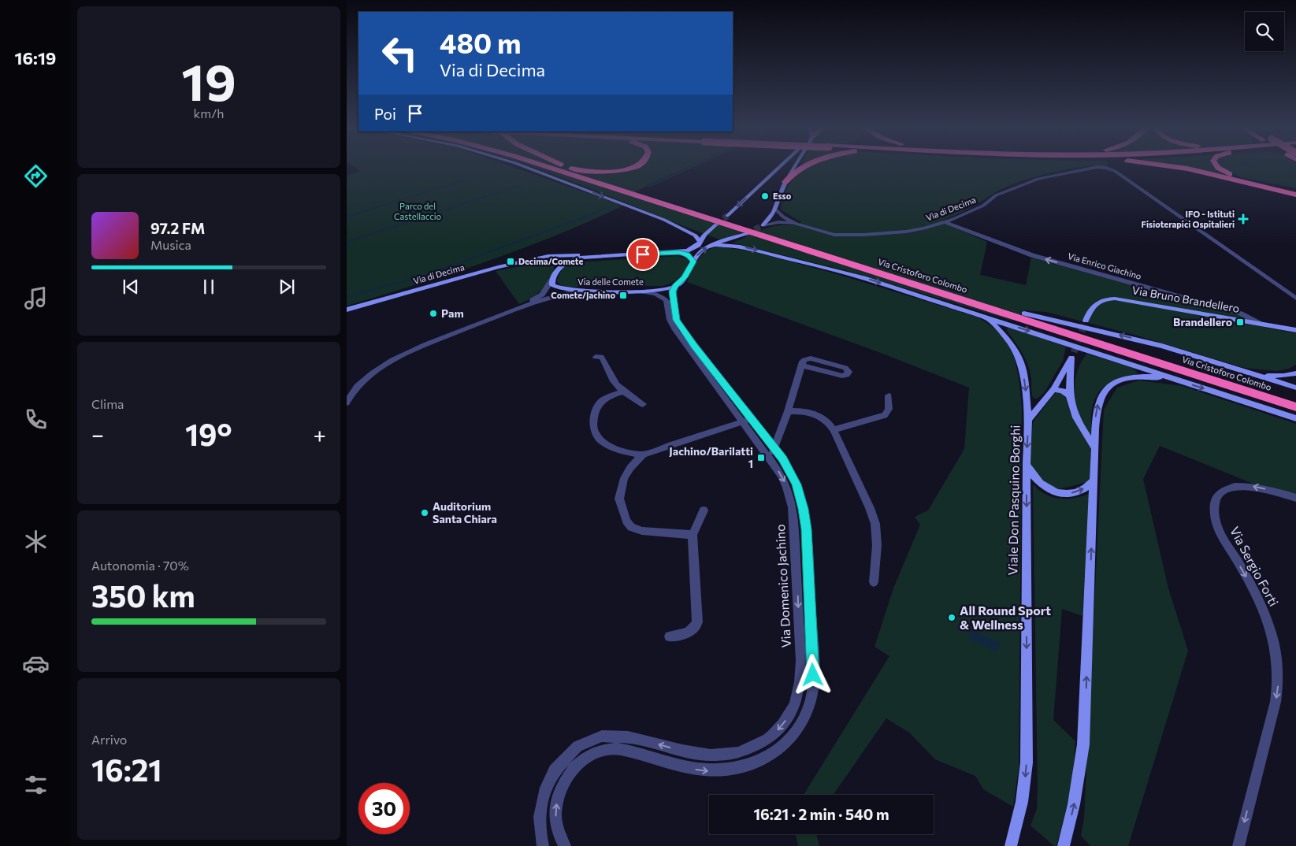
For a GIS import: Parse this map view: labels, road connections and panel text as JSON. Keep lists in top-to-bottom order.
{
  "streets": {
    "highway": ["Via Cristoforo Colombo"],
    "main road": [
      "Via di Decima",
      "Via delle Comete",
      "Via Bruno Brandellero",
      "Viale Don Pasquino Borghi"
    ],
    "street": ["Via Enrico Giachino", "Via Sergio Forti", "Via Domenico Jachino"]
  },
  "crossings": [
    ["Via di Decima", "Via Enrico Giachino"],
    ["Via Enrico Giachino", "Via Bruno Brandellero"],
    ["Via delle Comete", "Via Domenico Jachino"]
  ],
  "one_way": ["Via Enrico Giachino"],
  "parks": ["Parco del Castellaccio"],
  "places": {
    "other": [
      "Esso",
      "Pam",
      "Auditorium Santa Chiara",
      "All Round Sport & Wellness"
    ],
    "health": ["IFO - Istituti Fisioterapici Ospitalieri"],
    "transit": [
      "Decima/Comete",
      "Comete/Jachino",
      "Brandellero",
      "Jachino/Barilatti 1"
    ]
  },
  "page": {
    "tabs": "16:19",
    "tile": [
      ["19", "km/h"],
      "Clima",
      ["Autonomia · 70%", "350 km"],
      ["Arrivo", "16:21"]
    ],
    "turn": ["480 m", "Via di Decima"],
    "then": "Poi",
    "song": ["97.2 FM", "Musica"],
    "heat": ["−", "19°", "+"],
    "limit": "30",
    "trip": "16:21 · 2 min · 540 m"
  }
}
